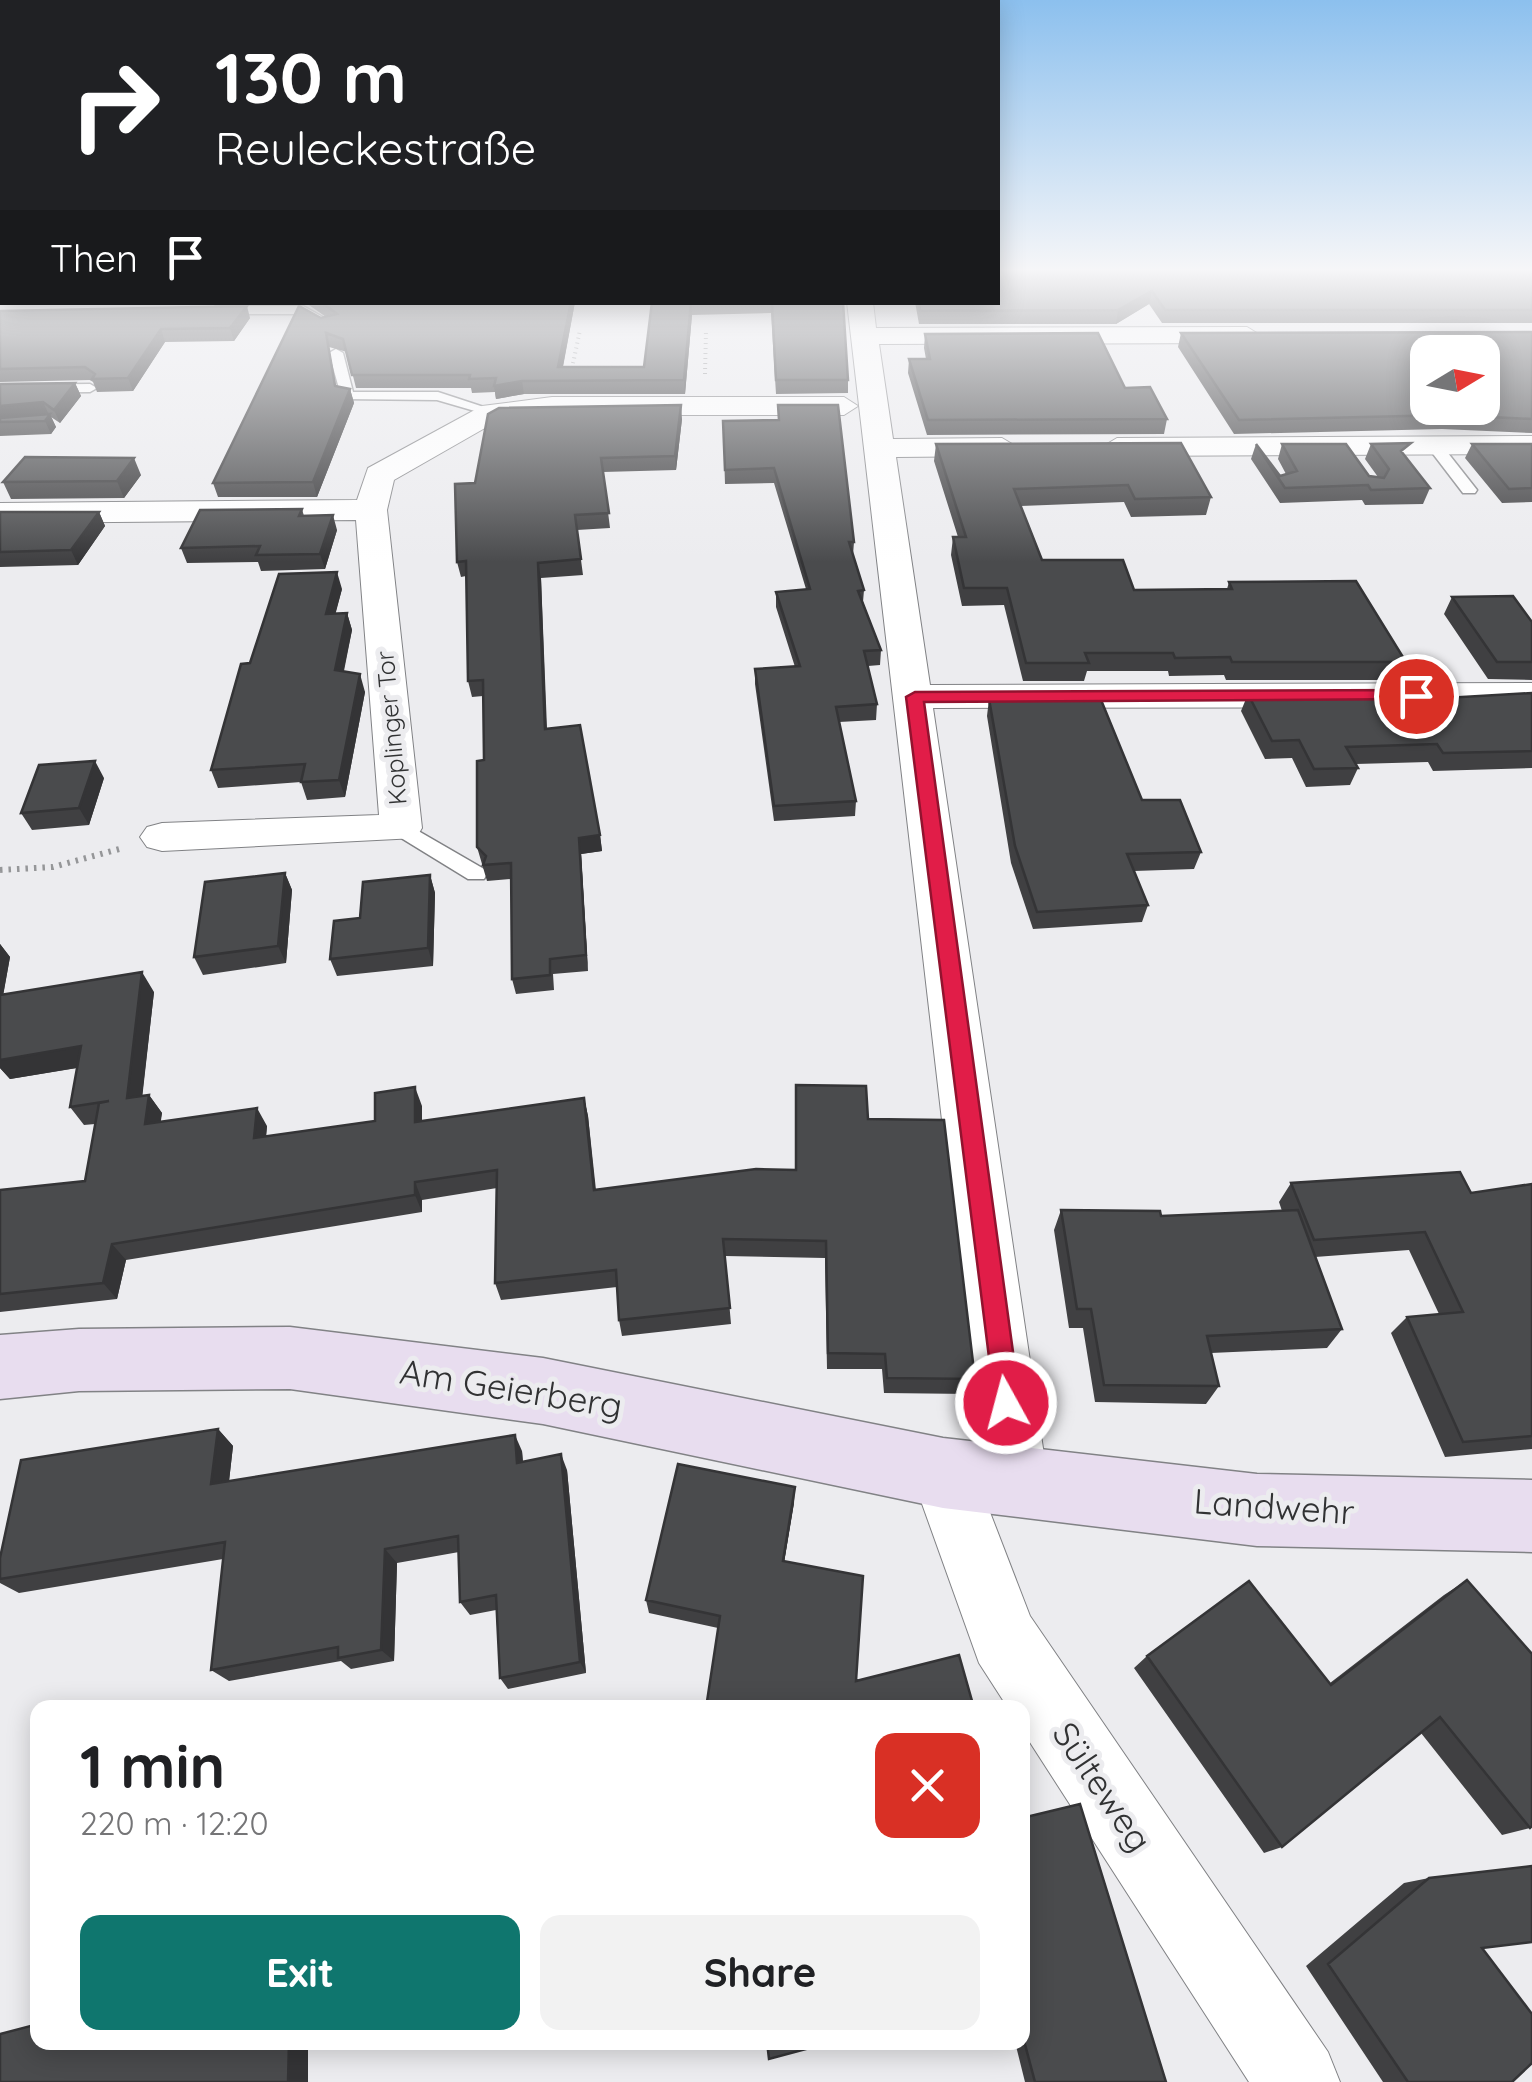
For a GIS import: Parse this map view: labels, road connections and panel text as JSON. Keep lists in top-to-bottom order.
{
  "streets": {
    "street": [
      "Koplinger Tor",
      "Am Geierberg",
      "Landwehr",
      "Sülteweg"
    ]
  },
  "crossings": [
    ["Am Geierberg", "Landwehr"],
    ["Am Geierberg", "Sülteweg"]
  ],
  "north": "right",
  "page": {
    "turn": ["130 m", "Reuleckestraße"],
    "then": "Then",
    "heading": ["1 min", "220 m · 12:20"],
    "buttons": ["Exit", "Share"]
  }
}
